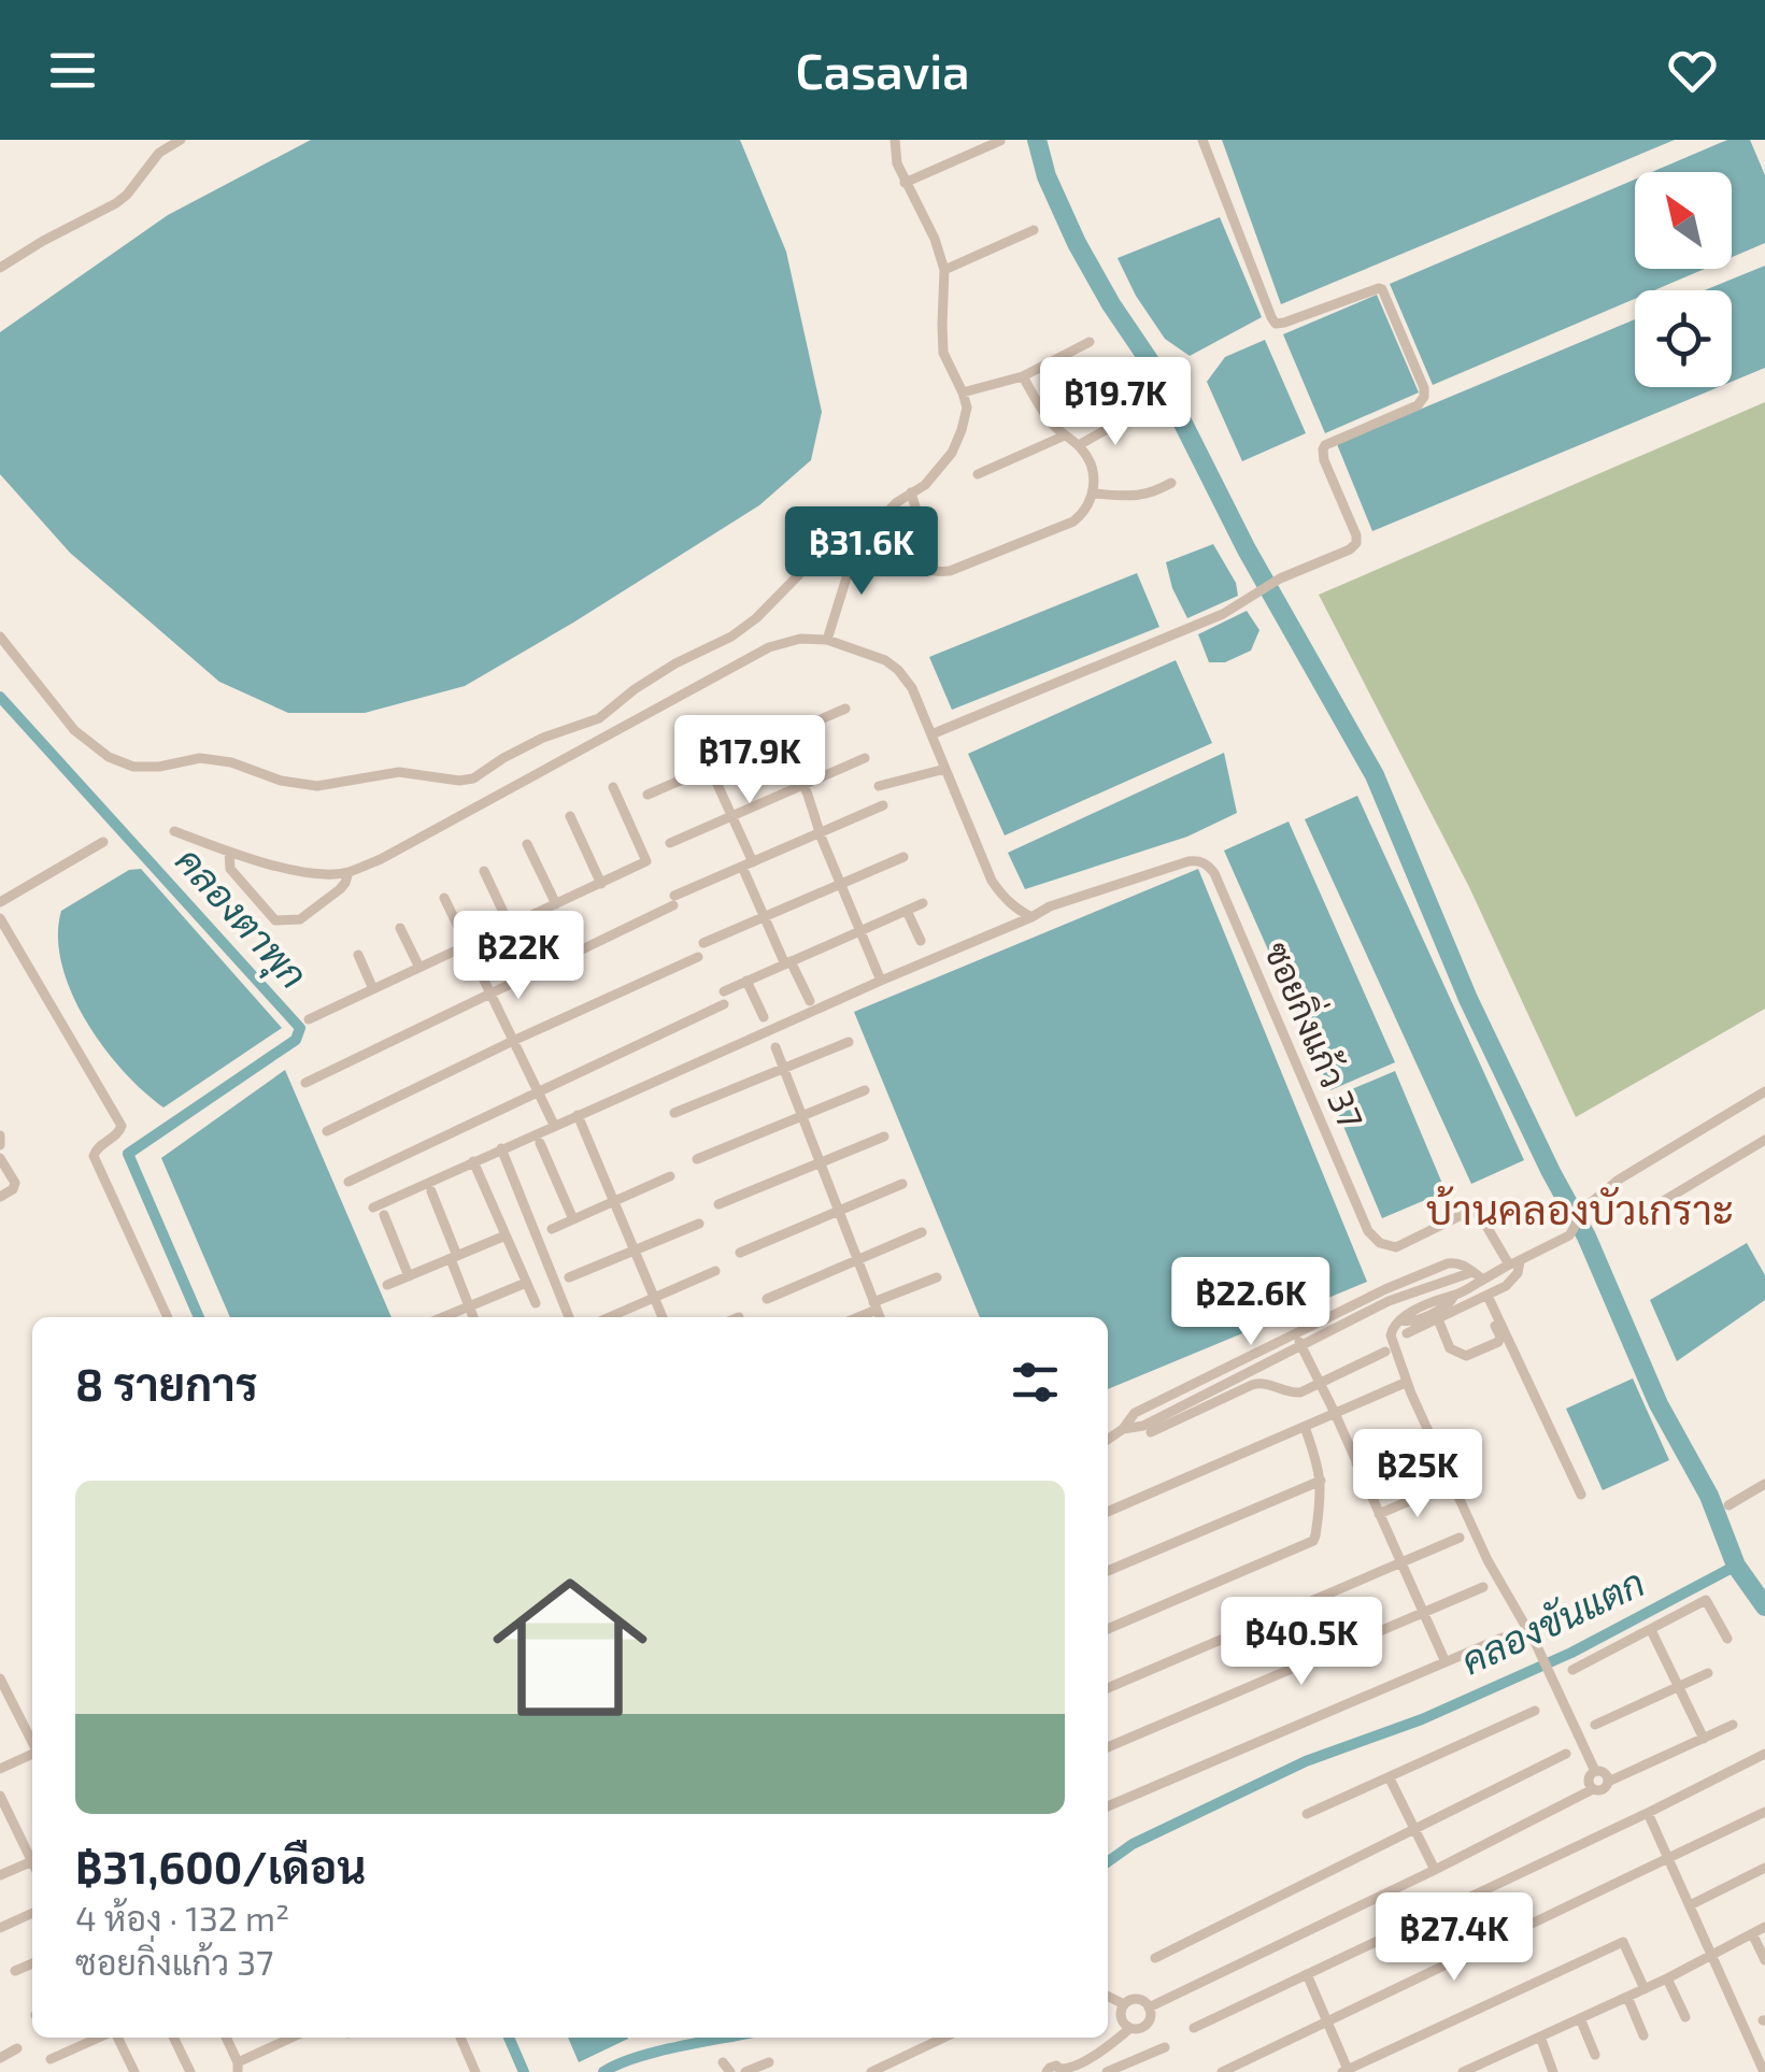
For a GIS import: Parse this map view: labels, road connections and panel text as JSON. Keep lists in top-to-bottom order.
{
  "streets": {
    "street": ["ซอยกิ่งแก้ว 37"]
  },
  "districts": ["บ้านคลองบัวเกราะ"],
  "water": ["คลองตาพุก", "คลองขันแตก"],
  "north": "top left",
  "page": {
    "header": "Casavia",
    "price": [
      "฿19.7K",
      "฿31.6K",
      "฿17.9K",
      "฿22K",
      "฿22.6K",
      "฿25K",
      "฿40.5K",
      "฿27.4K"
    ],
    "heading": "8 รายการ",
    "list": [
      {
        "name": "฿31,600/เดือน",
        "note": "4 ห้อง · 132 m² · ซอยกิ่งแก้ว 37"
      }
    ]
  }
}
